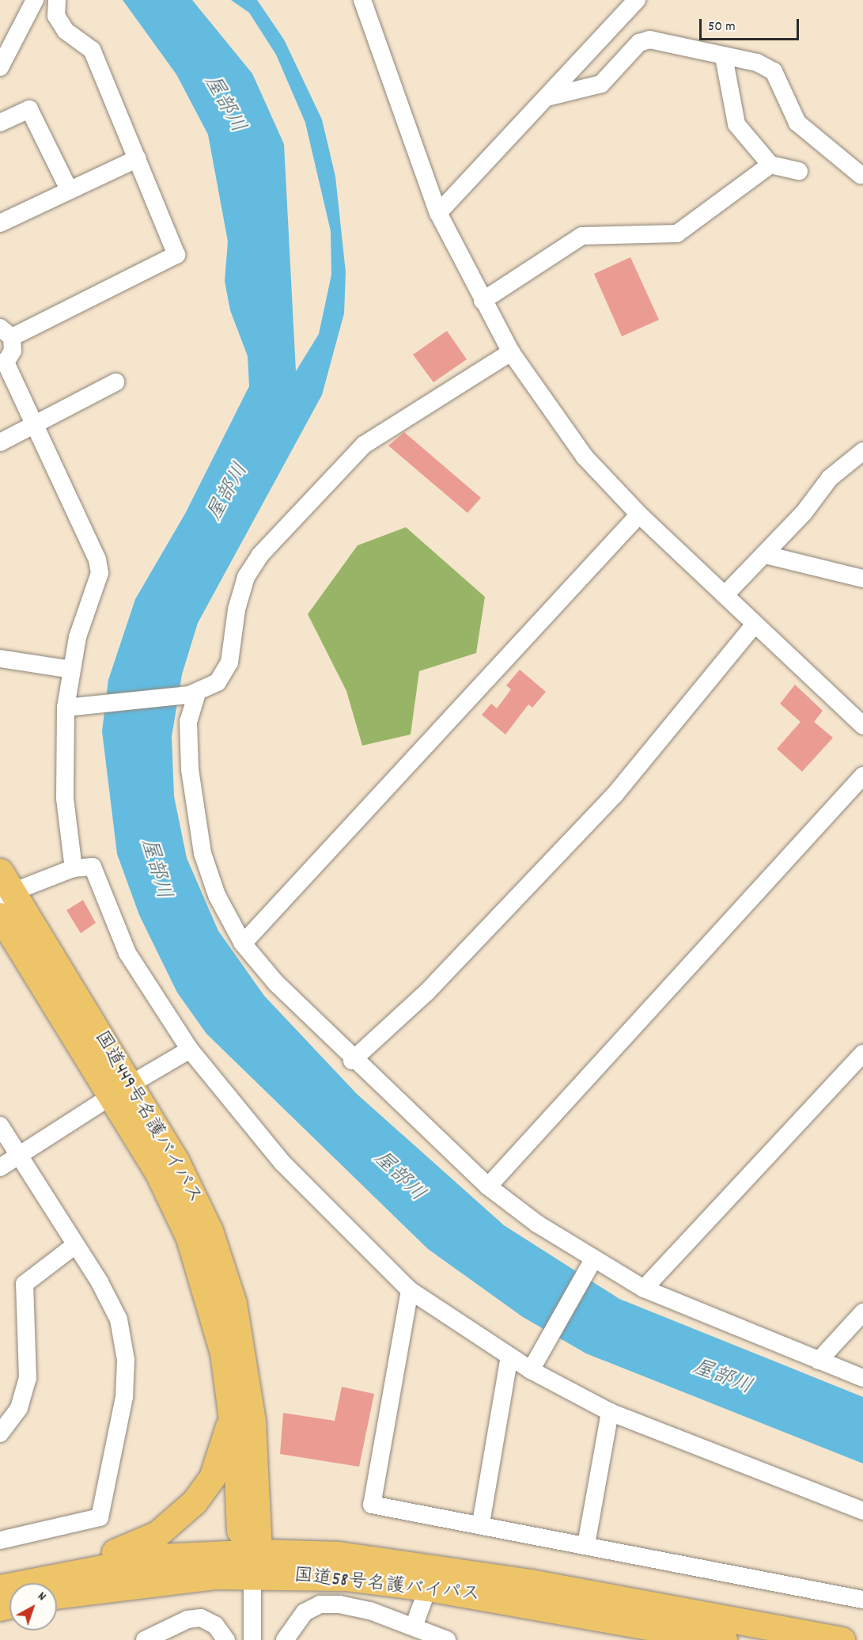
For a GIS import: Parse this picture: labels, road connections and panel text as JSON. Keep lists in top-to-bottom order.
{
  "streets": {
    "highway": ["国道449号名護バイパス", "国道58号名護バイパス"]
  },
  "crossings": [
    ["国道449号名護バイパス", "国道58号名護バイパス"]
  ],
  "water": ["屋部川"],
  "scale_bar": "50 m",
  "north": "top right"
}
